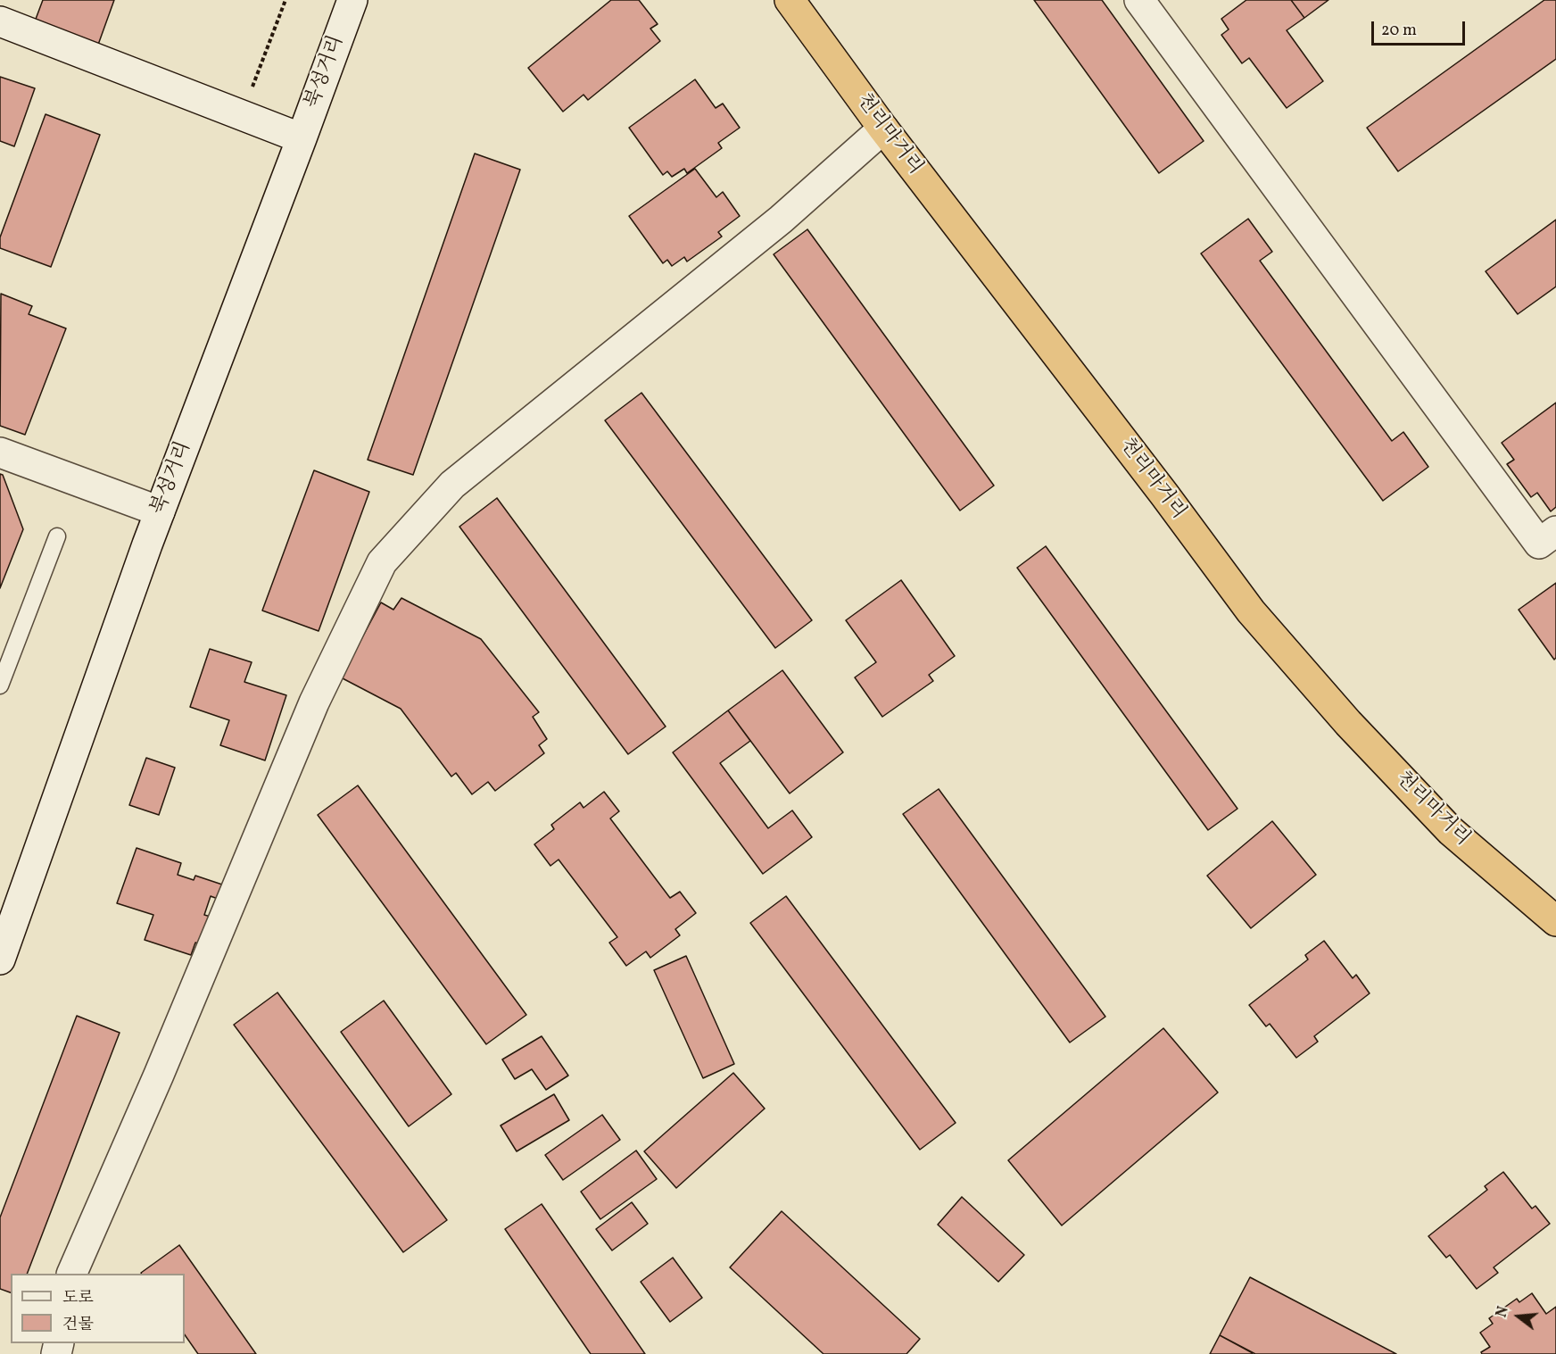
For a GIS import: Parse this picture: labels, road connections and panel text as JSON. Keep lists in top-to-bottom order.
{
  "streets": {
    "highway": ["천리마거리"],
    "street": ["북성거리"]
  },
  "legend": ["도로", "건물"],
  "scale_bar": "20 m",
  "north": "left"
}
